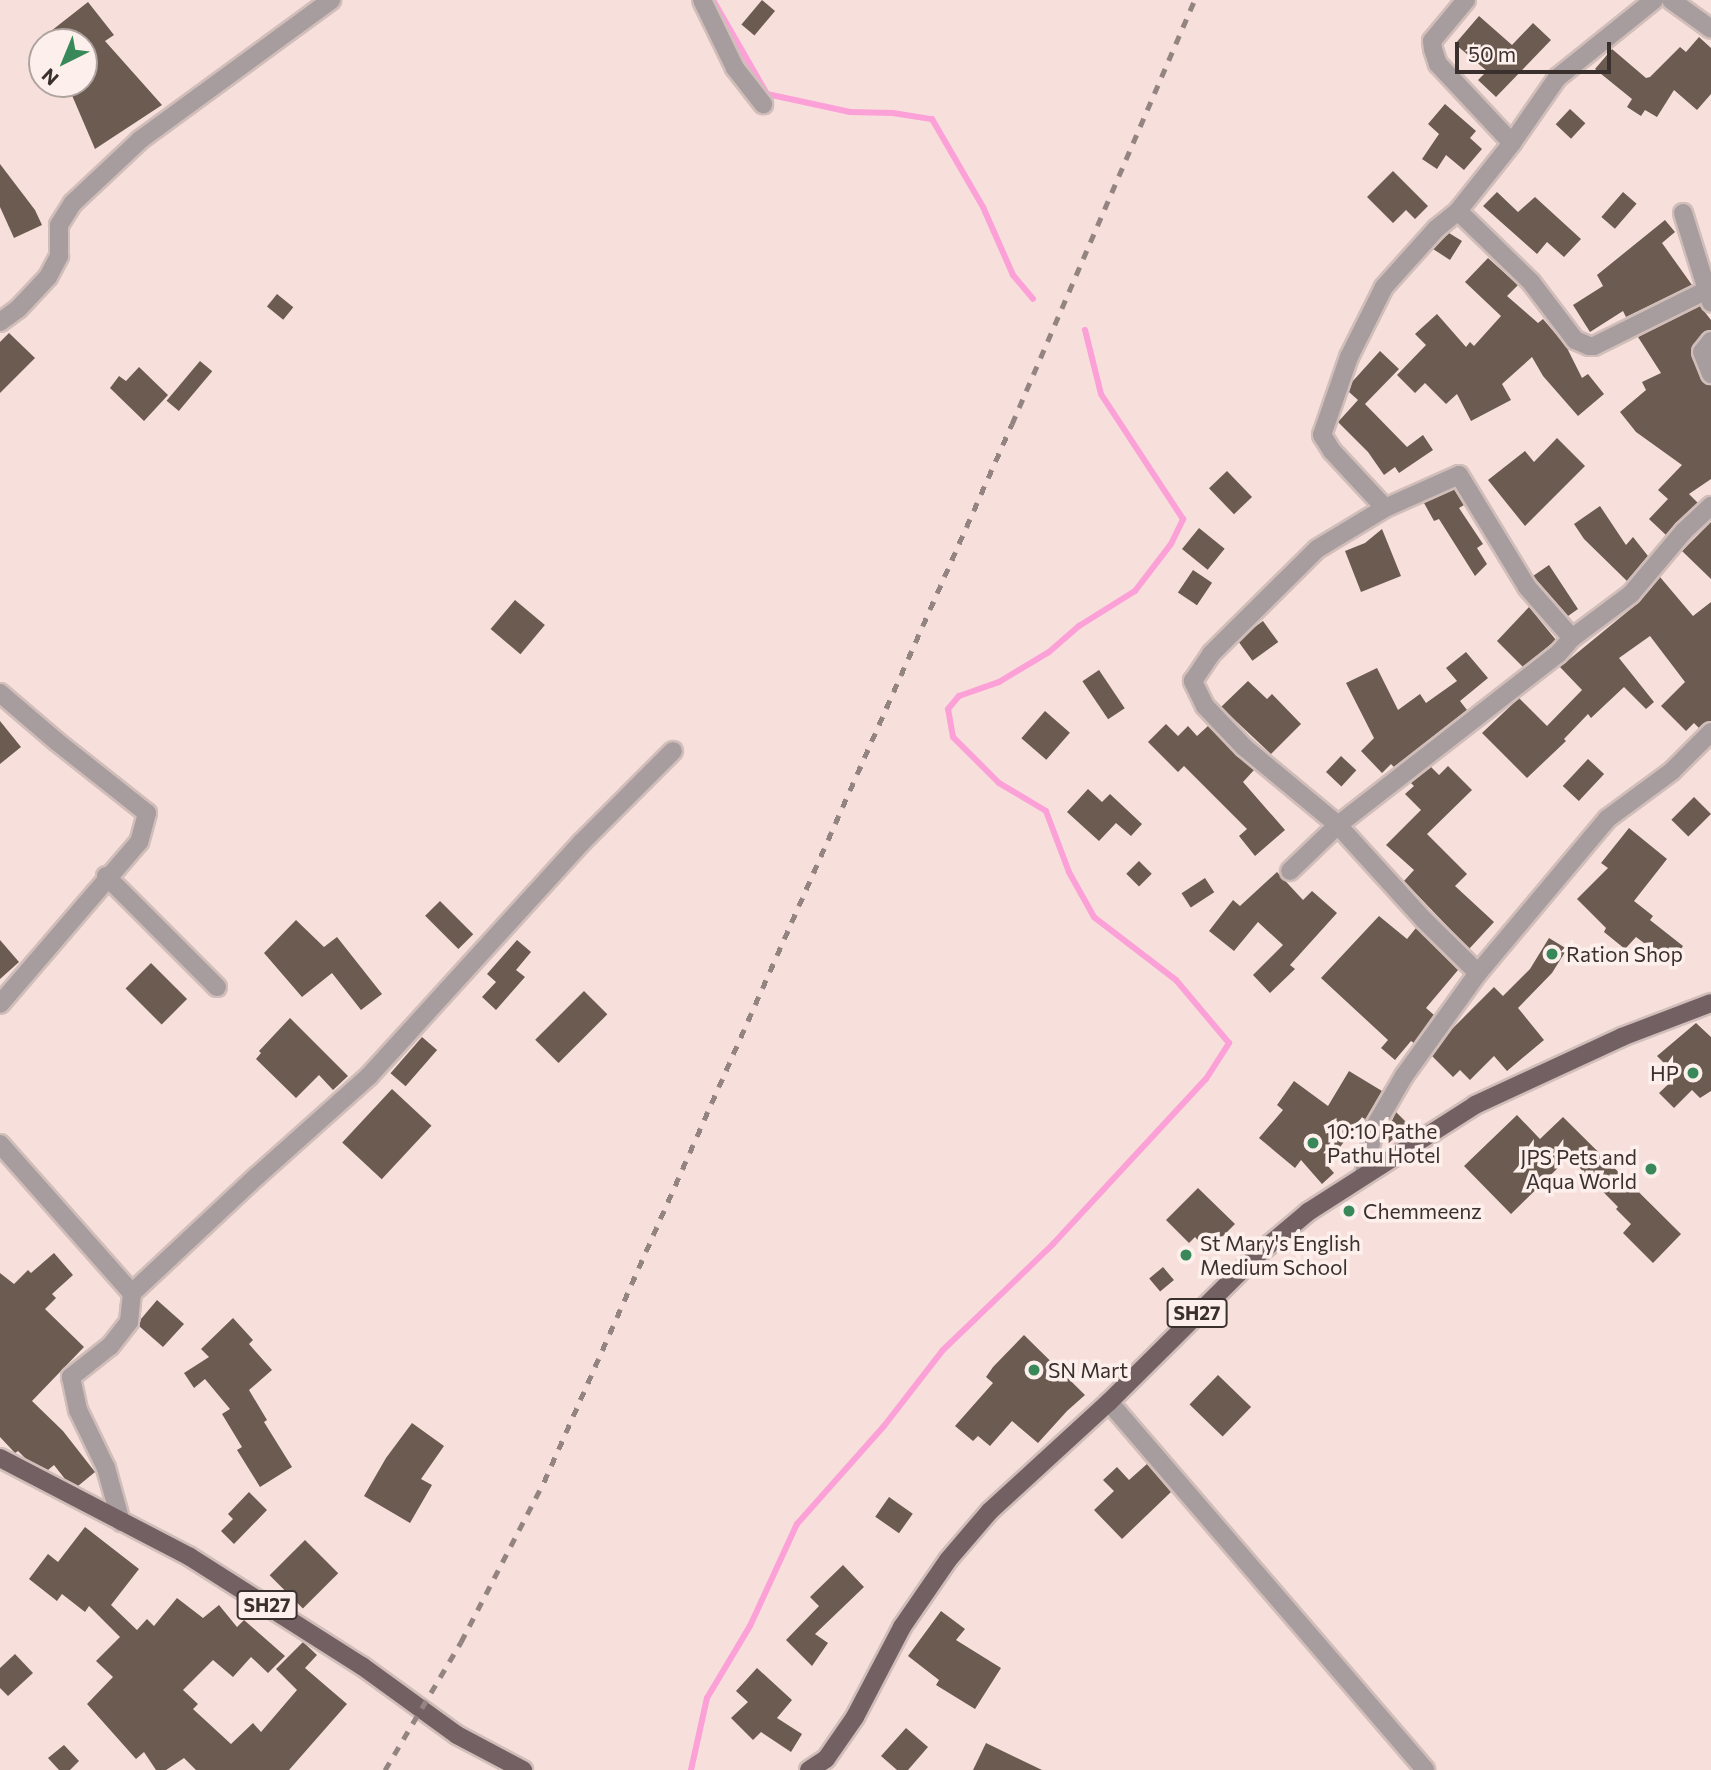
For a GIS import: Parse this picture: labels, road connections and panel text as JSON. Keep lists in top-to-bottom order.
{
  "streets": {
    "main road": ["SH27"]
  },
  "places": [
    "Ration Shop",
    "HP",
    "10:10 Pathe Pathu Hotel",
    "JPS Pets and Aqua World",
    "Chemmeenz",
    "St Mary's English Medium School",
    "SN Mart"
  ],
  "scale_bar": "50 m",
  "north": "bottom left"
}
